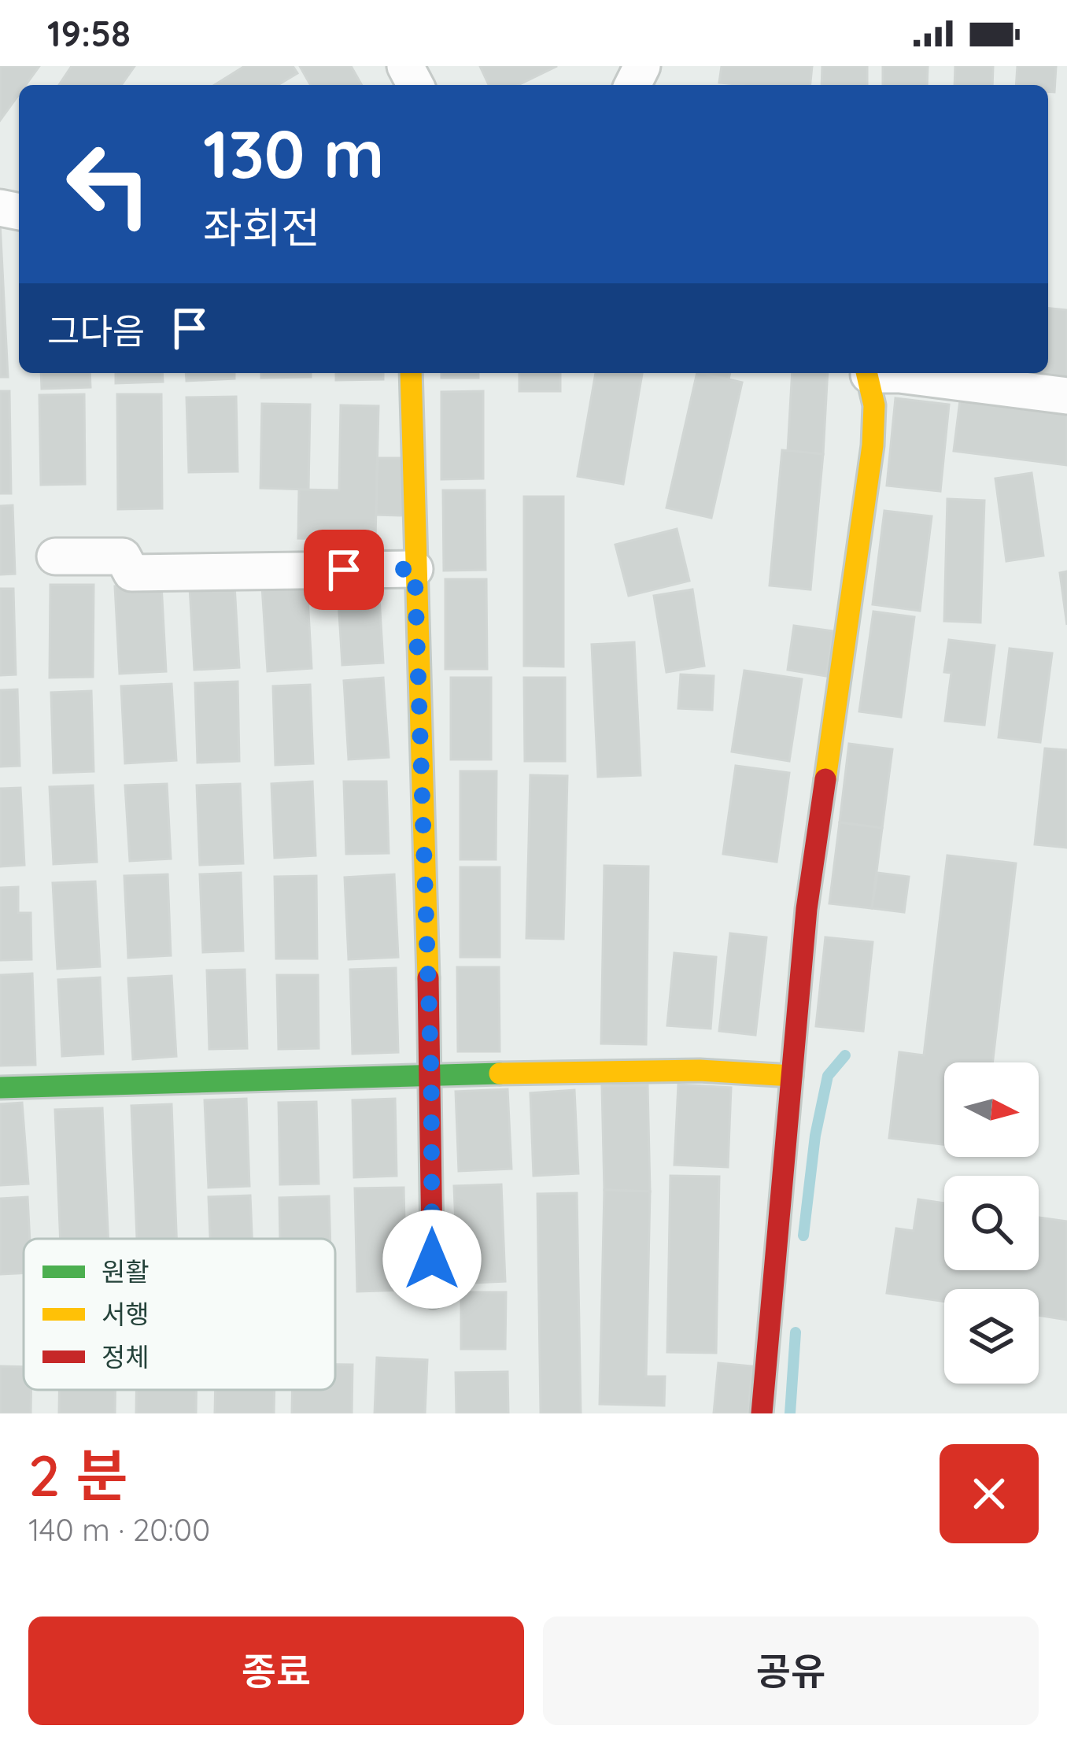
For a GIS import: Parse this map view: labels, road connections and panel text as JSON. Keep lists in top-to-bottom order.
{
  "legend": ["원활", "서행", "정체"],
  "north": "right",
  "page": {
    "status": "19:58",
    "turn": ["130 m", "좌회전"],
    "then": "그다음",
    "heading": ["2 분", "140 m · 20:00"],
    "buttons": ["종료", "공유"]
  }
}
